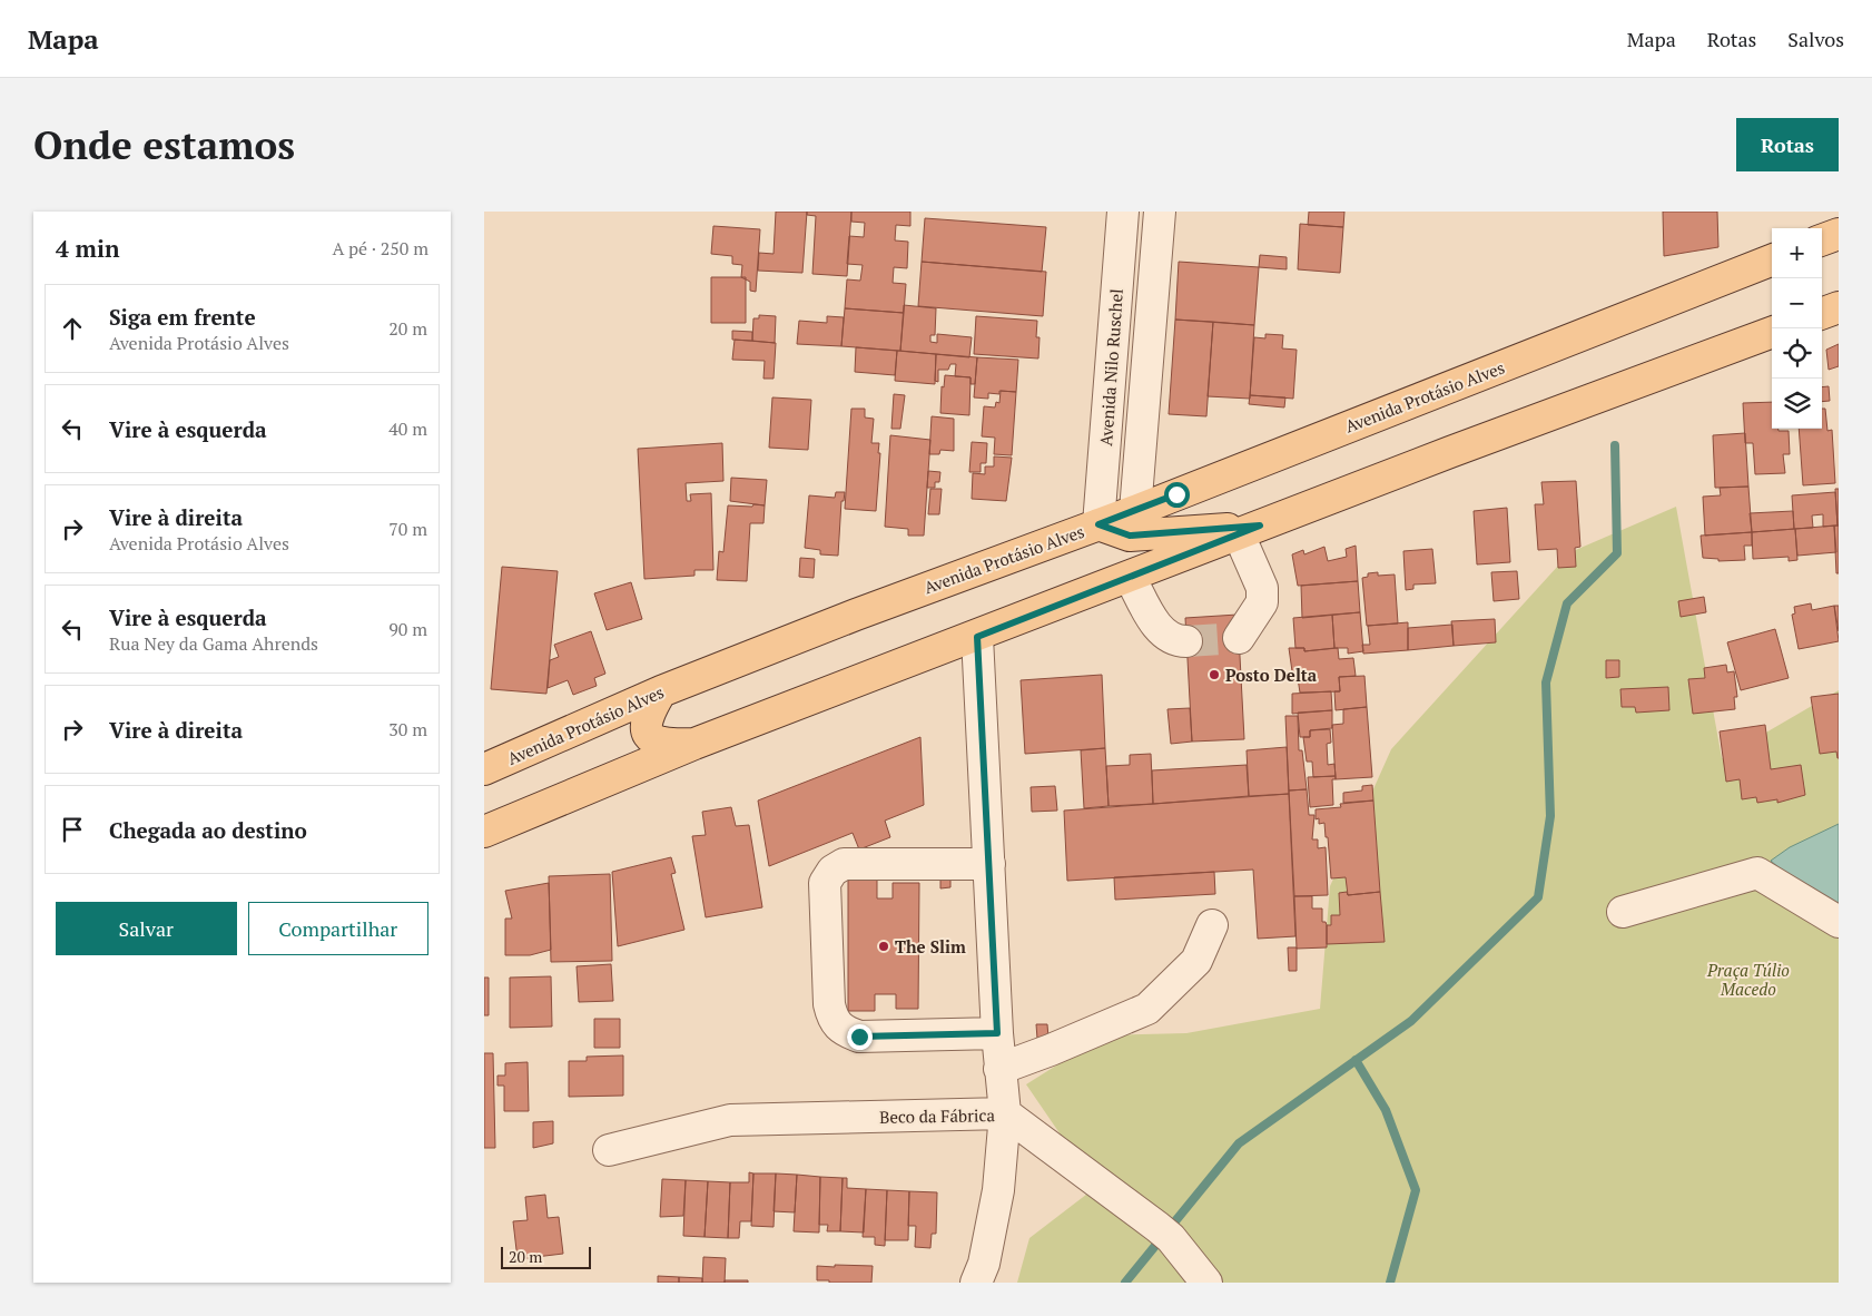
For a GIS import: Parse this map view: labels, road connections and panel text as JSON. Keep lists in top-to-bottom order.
{
  "streets": {
    "main road": ["Avenida Protásio Alves"],
    "street": ["Avenida Nilo Ruschel", "Beco da Fábrica"]
  },
  "crossings": [
    ["Avenida Nilo Ruschel", "Avenida Protásio Alves"]
  ],
  "parks": ["Praça Túlio Macedo"],
  "places": ["Posto Delta", "The Slim"],
  "scale_bar": "20 m",
  "page": {
    "header": "Mapa",
    "nav": ["Mapa", "Rotas", "Salvos"],
    "buttons": [
      "Rotas",
      ["Salvar", "Compartilhar"]
    ],
    "title": "Onde estamos",
    "heading": ["4 min", "A pé · 250 m"],
    "map_buttons": ["+", "−"],
    "list": [
      ["Siga em frente", "Avenida Protásio Alves", "20 m"],
      ["Vire à esquerda", "40 m"],
      ["Vire à direita", "Avenida Protásio Alves", "70 m"],
      ["Vire à esquerda", "Rua Ney da Gama Ahrends", "90 m"],
      ["Vire à direita", "30 m"],
      "Chegada ao destino"
    ],
    "scale": "20 m"
  }
}
